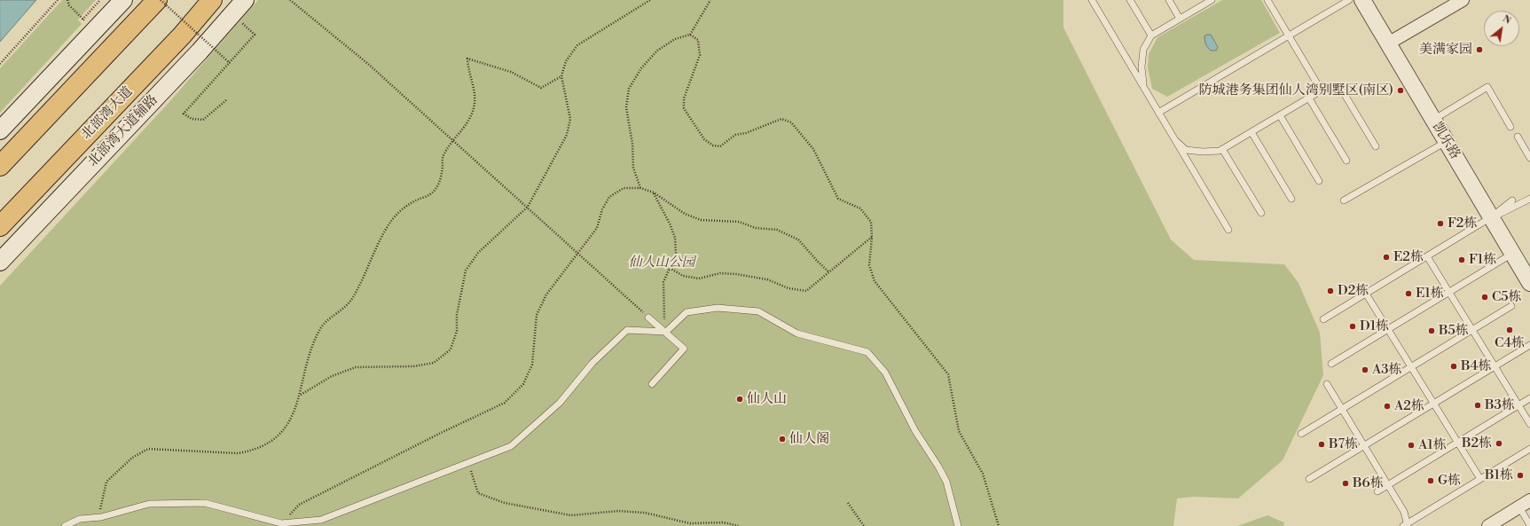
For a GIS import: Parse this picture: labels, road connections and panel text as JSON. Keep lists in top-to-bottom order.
{
  "streets": {
    "highway": ["北部湾大道"],
    "main road": ["北部湾大道辅路"],
    "street": ["凯乐路"]
  },
  "parks": ["仙人山公园"],
  "places": [
    "美满家园",
    "防城港务集团仙人湾别墅区(南区)",
    "F2栋",
    "E2栋",
    "F1栋",
    "D2栋",
    "E1栋",
    "C5栋",
    "D1栋",
    "C4栋",
    "B5栋",
    "B4栋",
    "A3栋",
    "仙人山",
    "B3栋",
    "A2栋",
    "仙人阁",
    "B2栋",
    "B7栋",
    "A1栋",
    "B1栋",
    "G栋",
    "B6栋"
  ],
  "north": "top right"
}
